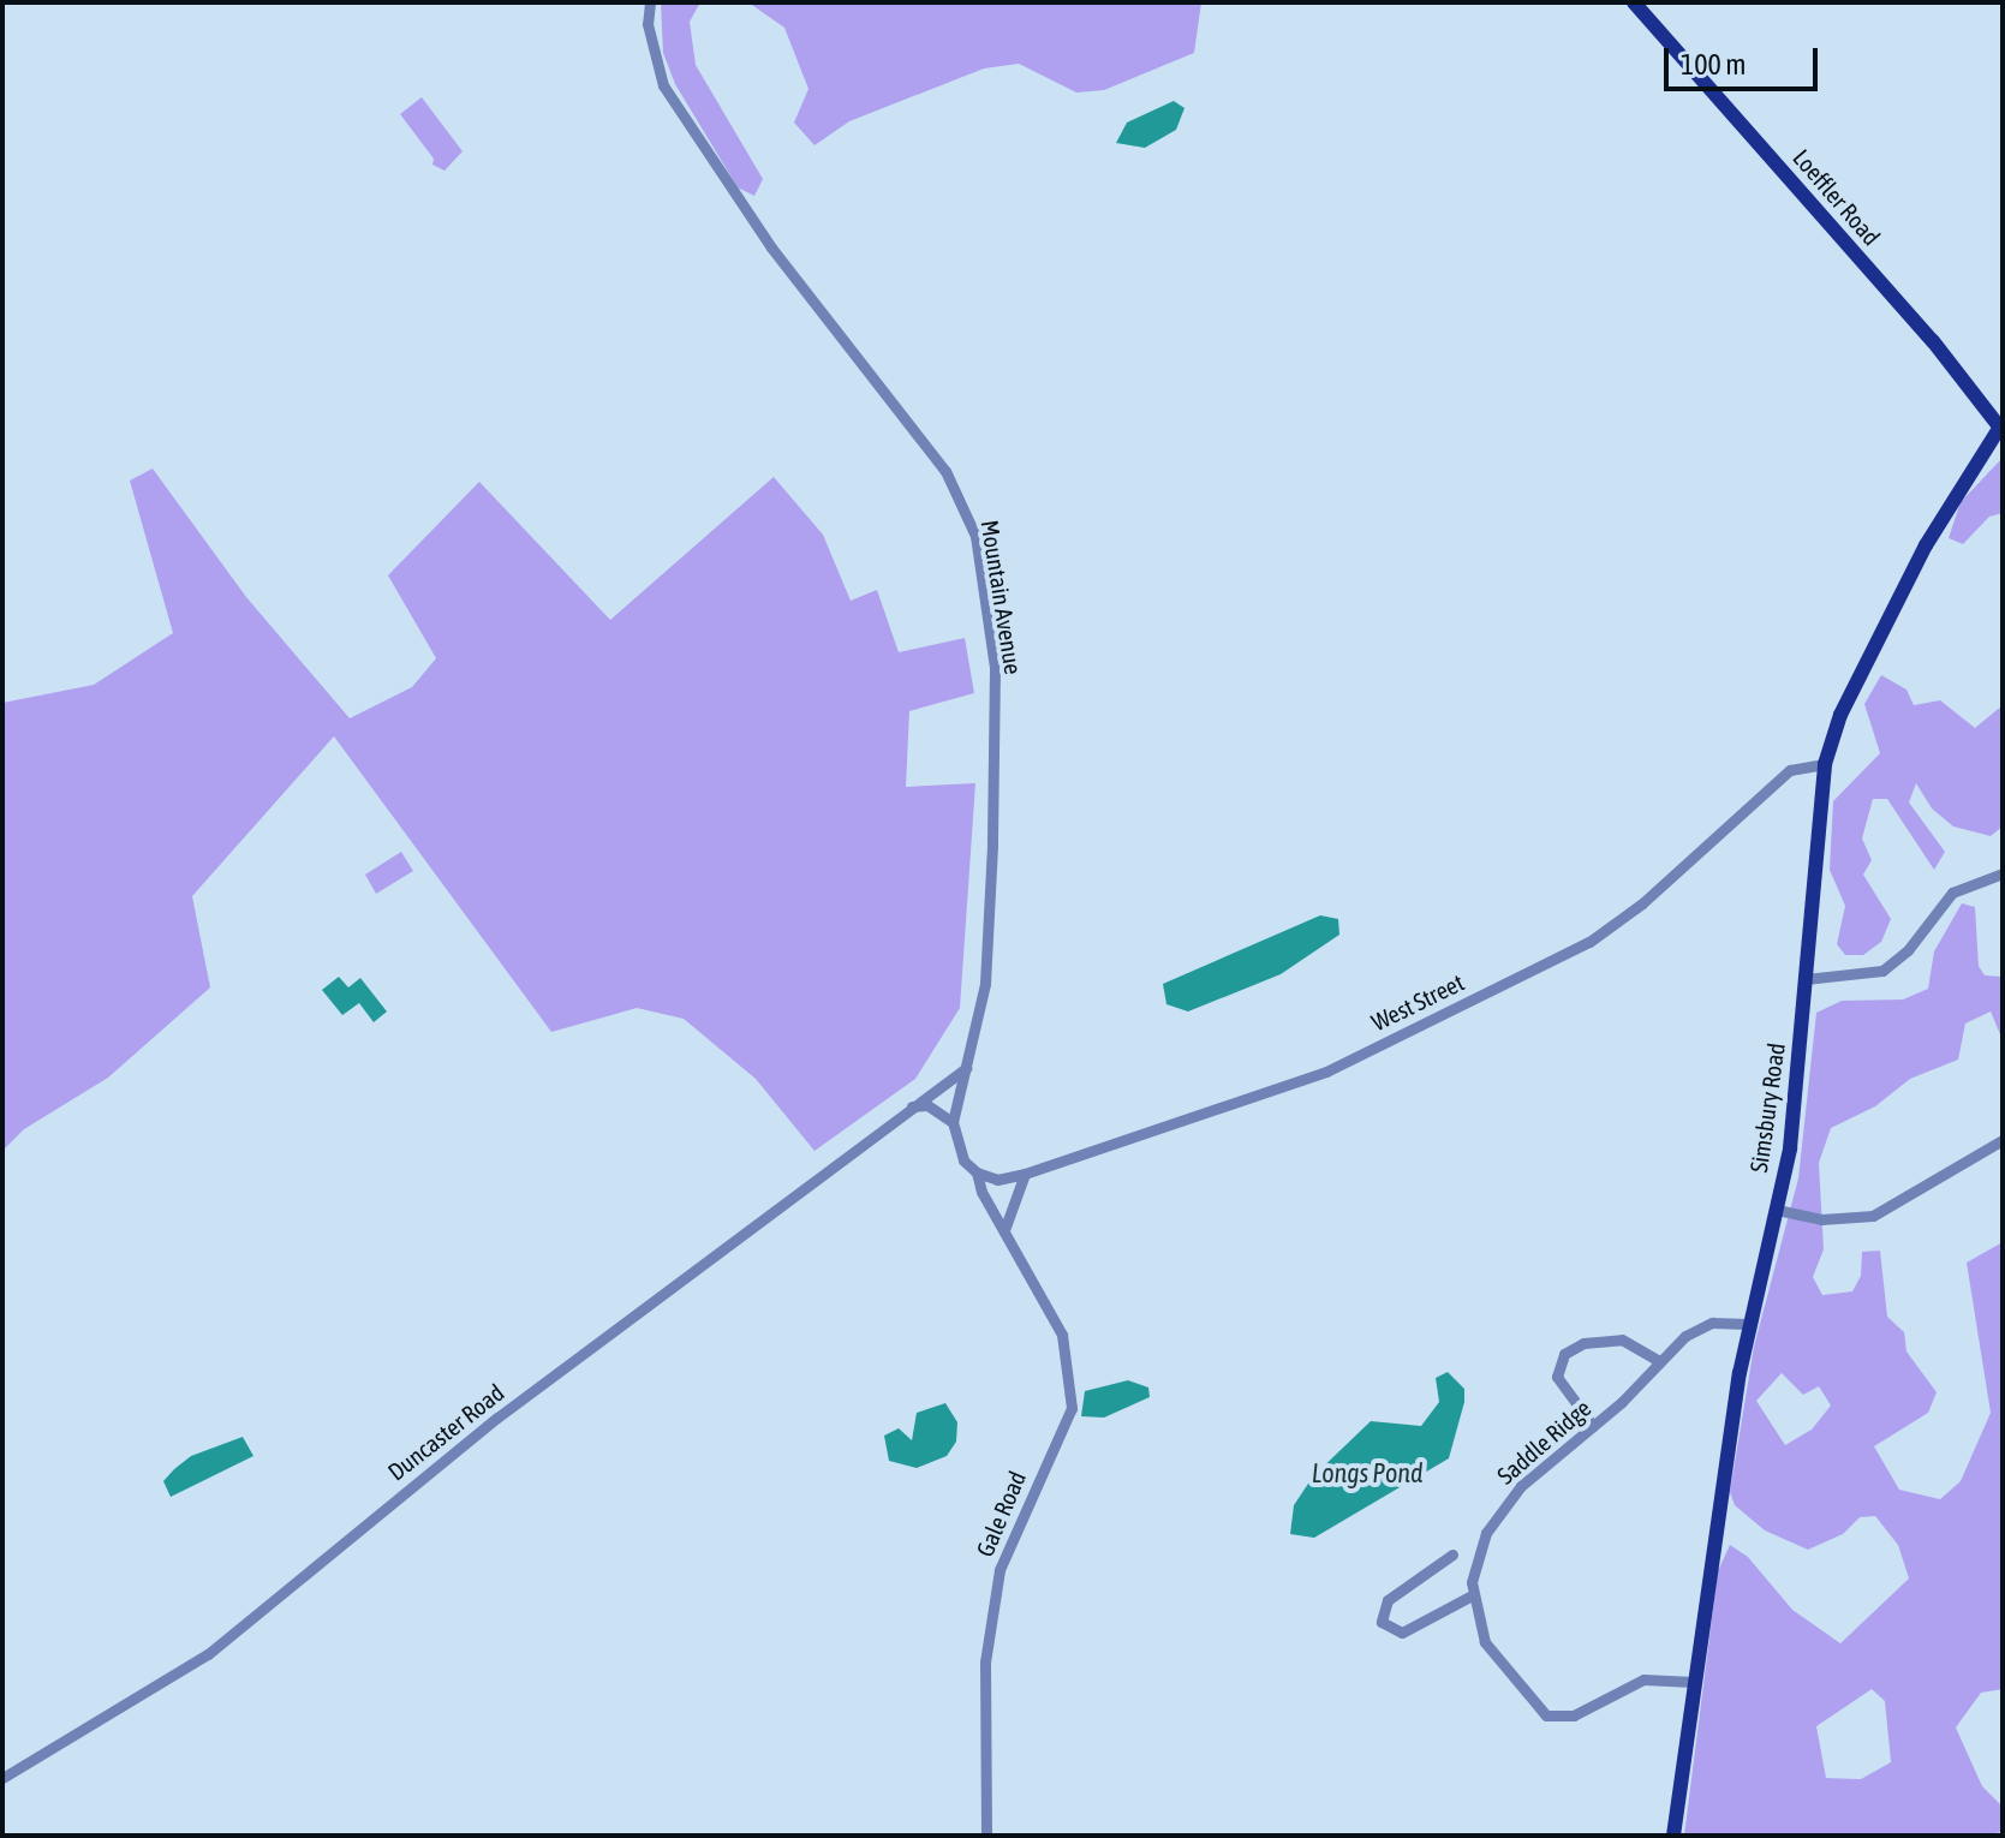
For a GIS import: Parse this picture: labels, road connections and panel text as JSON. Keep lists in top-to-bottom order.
{
  "streets": {
    "main road": ["Loeffler Road", "Simsbury Road"],
    "street": [
      "Mountain Avenue",
      "West Street",
      "Duncaster Road",
      "Saddle Ridge",
      "Gale Road"
    ]
  },
  "crossings": [
    ["Loeffler Road", "Simsbury Road"],
    ["Mountain Avenue", "Duncaster Road"],
    ["West Street", "Simsbury Road"],
    ["West Street", "Gale Road"],
    ["Simsbury Road", "Saddle Ridge"]
  ],
  "water": ["Longs Pond"],
  "scale_bar": "100 m"
}
